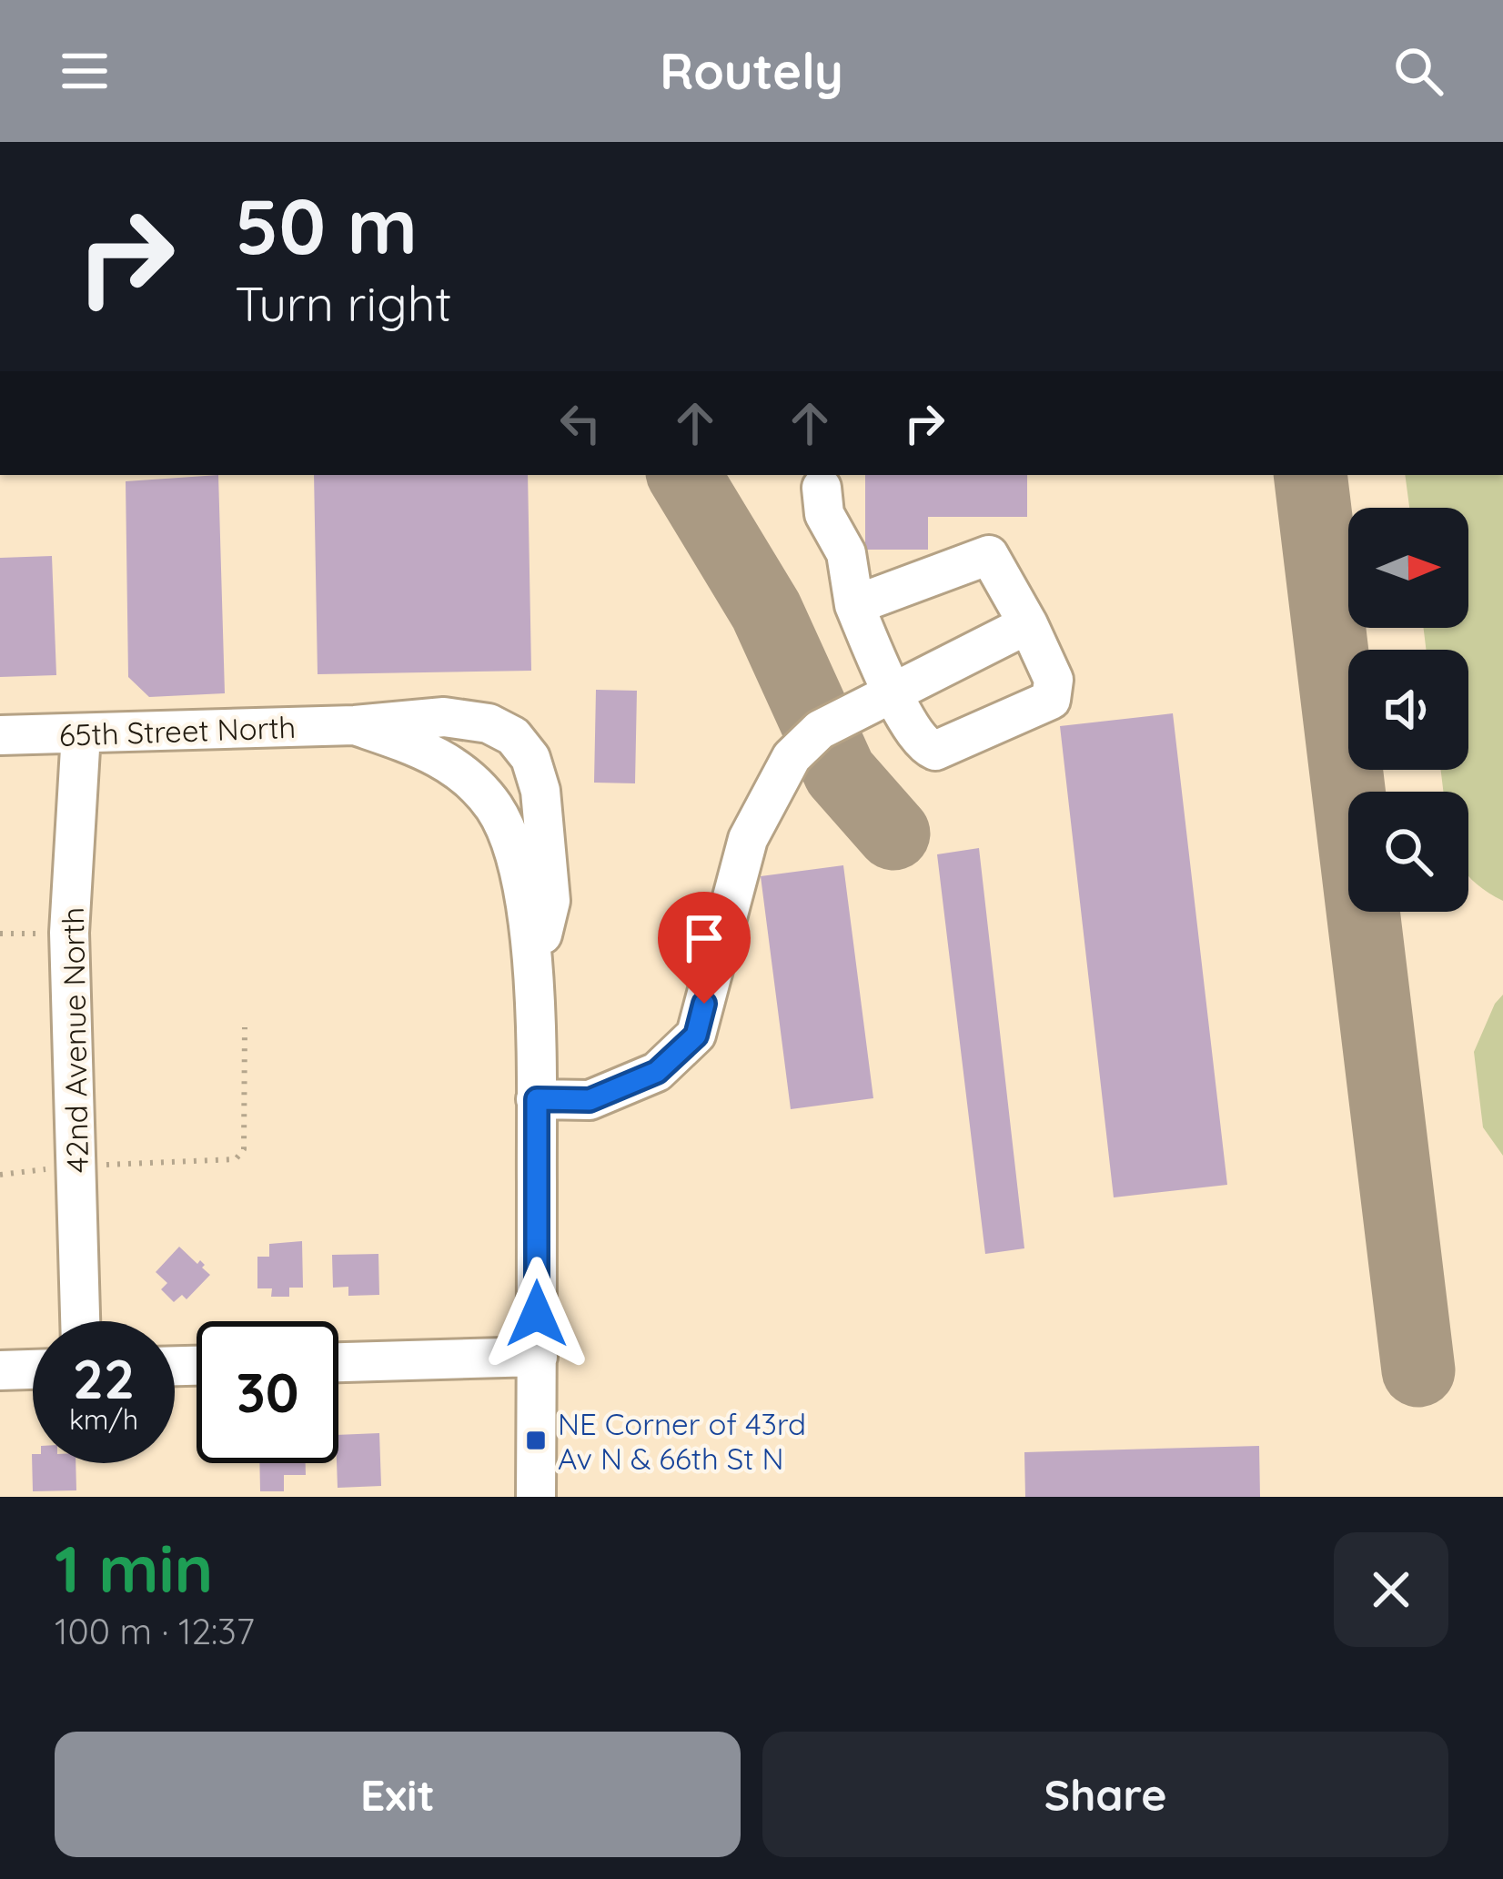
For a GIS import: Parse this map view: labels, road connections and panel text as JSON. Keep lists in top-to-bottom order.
{
  "streets": {
    "street": ["65th Street North", "42nd Avenue North"]
  },
  "crossings": [
    ["65th Street North", "42nd Avenue North"]
  ],
  "places": {
    "transit": ["NE Corner of 43rd Av N & 66th St N"]
  },
  "north": "right",
  "page": {
    "header": "Routely",
    "turn": ["50 m", "Turn right"],
    "speed": "22 km/h",
    "limit": "30",
    "heading": ["1 min", "100 m · 12:37"],
    "buttons": ["Exit", "Share"]
  }
}
